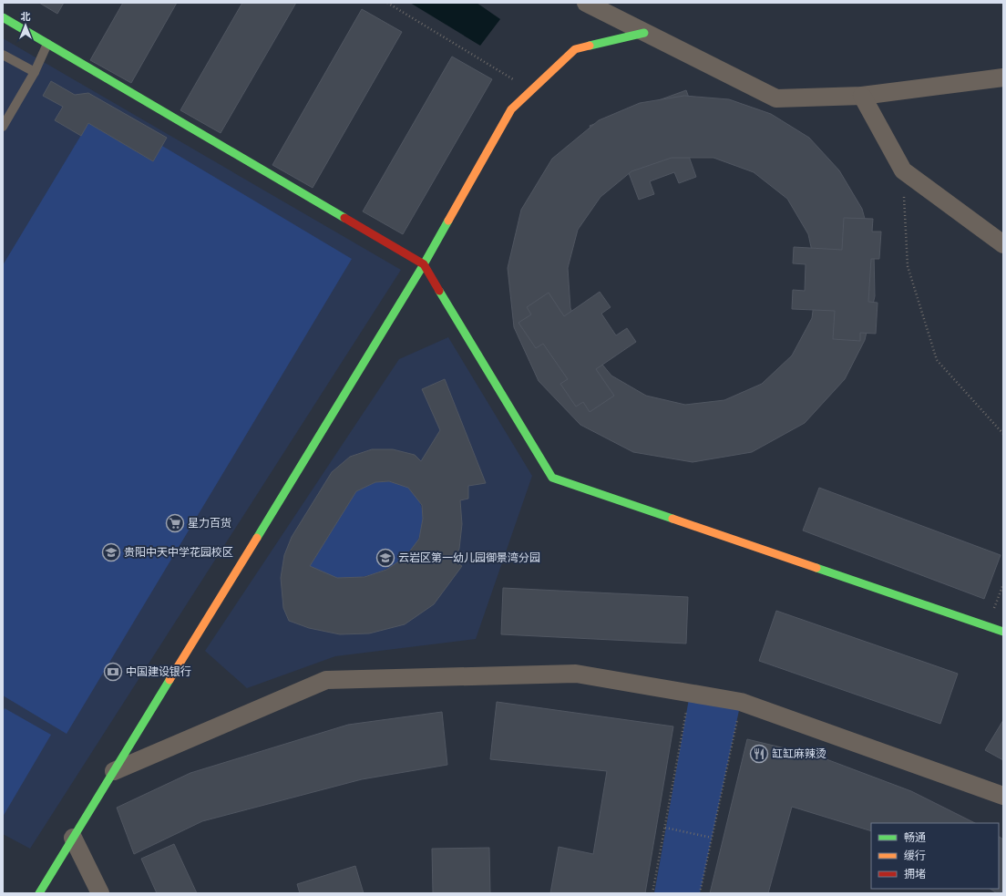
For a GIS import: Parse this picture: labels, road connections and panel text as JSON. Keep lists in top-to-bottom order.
{
  "places": {
    "supermarket": ["星力百货"],
    "school or university": ["贵阳中天中学花园校区", "云岩区第一幼儿园御景湾分园"],
    "bank": ["中国建设银行"],
    "restaurant": ["缸缸麻辣烫"]
  },
  "legend": ["畅通", "缓行", "拥堵"],
  "north": "top"
}
